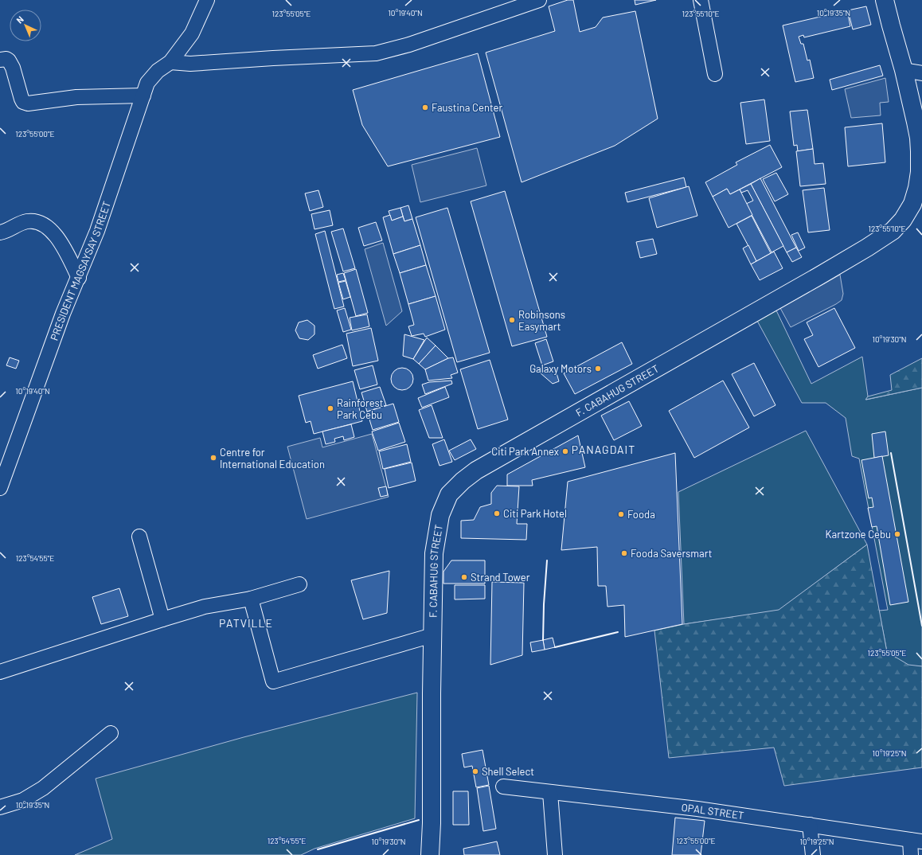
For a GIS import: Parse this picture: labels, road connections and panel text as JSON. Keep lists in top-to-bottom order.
{
  "streets": {
    "main road": ["F. CABAHUG STREET"],
    "street": ["PRESIDENT MAGSAYSAY STREET", "OPAL STREET"]
  },
  "districts": ["PANAGDAIT", "PATVILLE"],
  "places": [
    "Faustina Center",
    "Robinsons Easymart",
    "Galaxy Motors",
    "Rainforest Park Cebu",
    "Citi Park Annex",
    "Centre for International Education",
    "Citi Park Hotel",
    "Fooda",
    "Kartzone Cebu",
    "Fooda Saversmart",
    "Strand Tower",
    "Shell Select"
  ],
  "north": "top left",
  "coordinates": [
    "10°19'40\"N",
    "10°19'35\"N",
    "123°55'05\"E",
    "123°55'10\"E",
    "123°55'00\"E",
    "10°19'30\"N",
    "123°54'55\"E",
    "10°19'25\"N"
  ]
}
